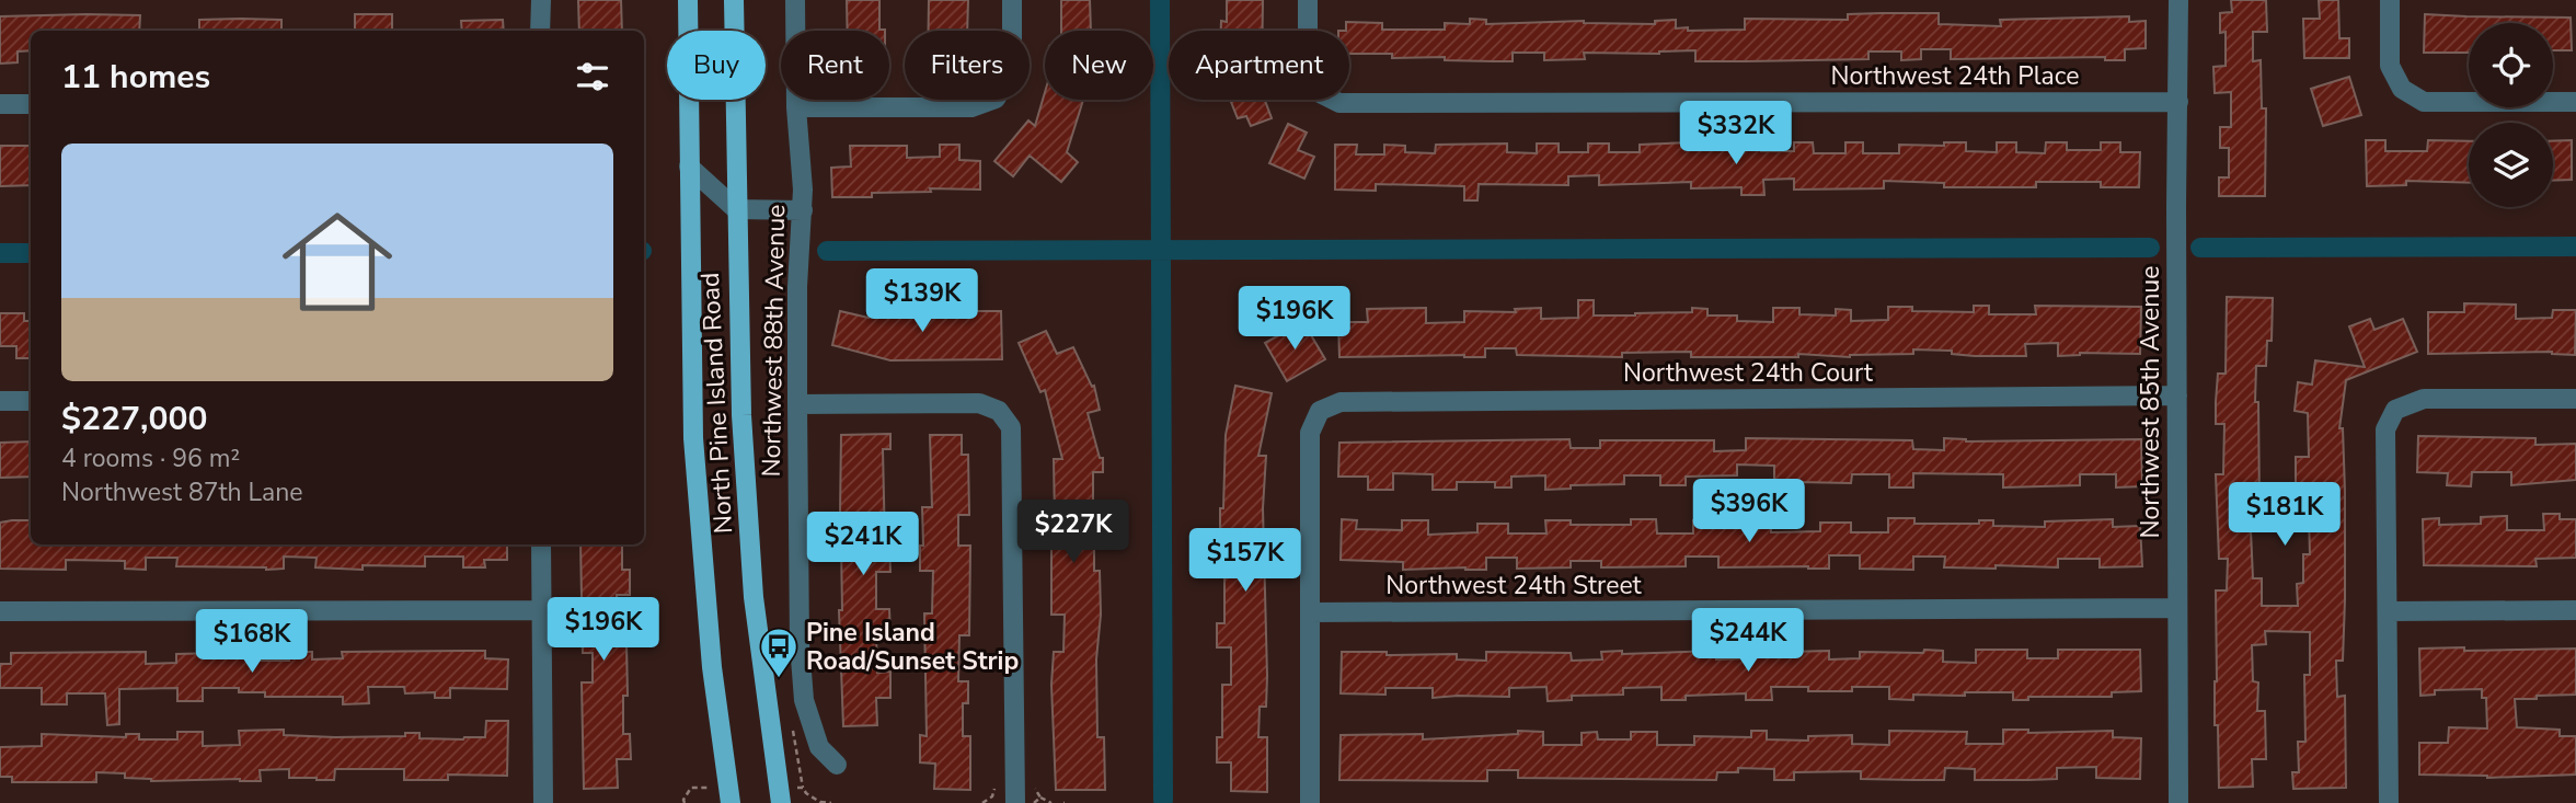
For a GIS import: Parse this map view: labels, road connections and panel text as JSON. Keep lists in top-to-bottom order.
{
  "streets": {
    "main road": ["North Pine Island Road"],
    "street": [
      "Northwest 24th Place",
      "Northwest 88th Avenue",
      "Northwest 24th Court",
      "Northwest 85th Avenue",
      "Northwest 24th Street"
    ]
  },
  "crossings": [
    ["Northwest 24th Place", "Northwest 85th Avenue"],
    ["Northwest 24th Court", "Northwest 85th Avenue"],
    ["Northwest 24th Court", "Northwest 24th Street"],
    ["Northwest 85th Avenue", "Northwest 24th Street"]
  ],
  "places": {
    "bus stop": ["Pine Island Road/Sunset Strip"]
  },
  "page": {
    "chip": [
      "Buy",
      "Rent",
      "Filters",
      "New",
      "Apartment"
    ],
    "heading": "11 homes",
    "price": [
      "$332K",
      "$139K",
      "$196K",
      "$396K",
      "$181K",
      "$227K",
      "$241K",
      "$157K",
      "$196K",
      "$244K",
      "$168K"
    ],
    "list": [
      {
        "name": "$227,000",
        "note": "4 rooms · 96 m² · Northwest 87th Lane"
      }
    ]
  }
}
